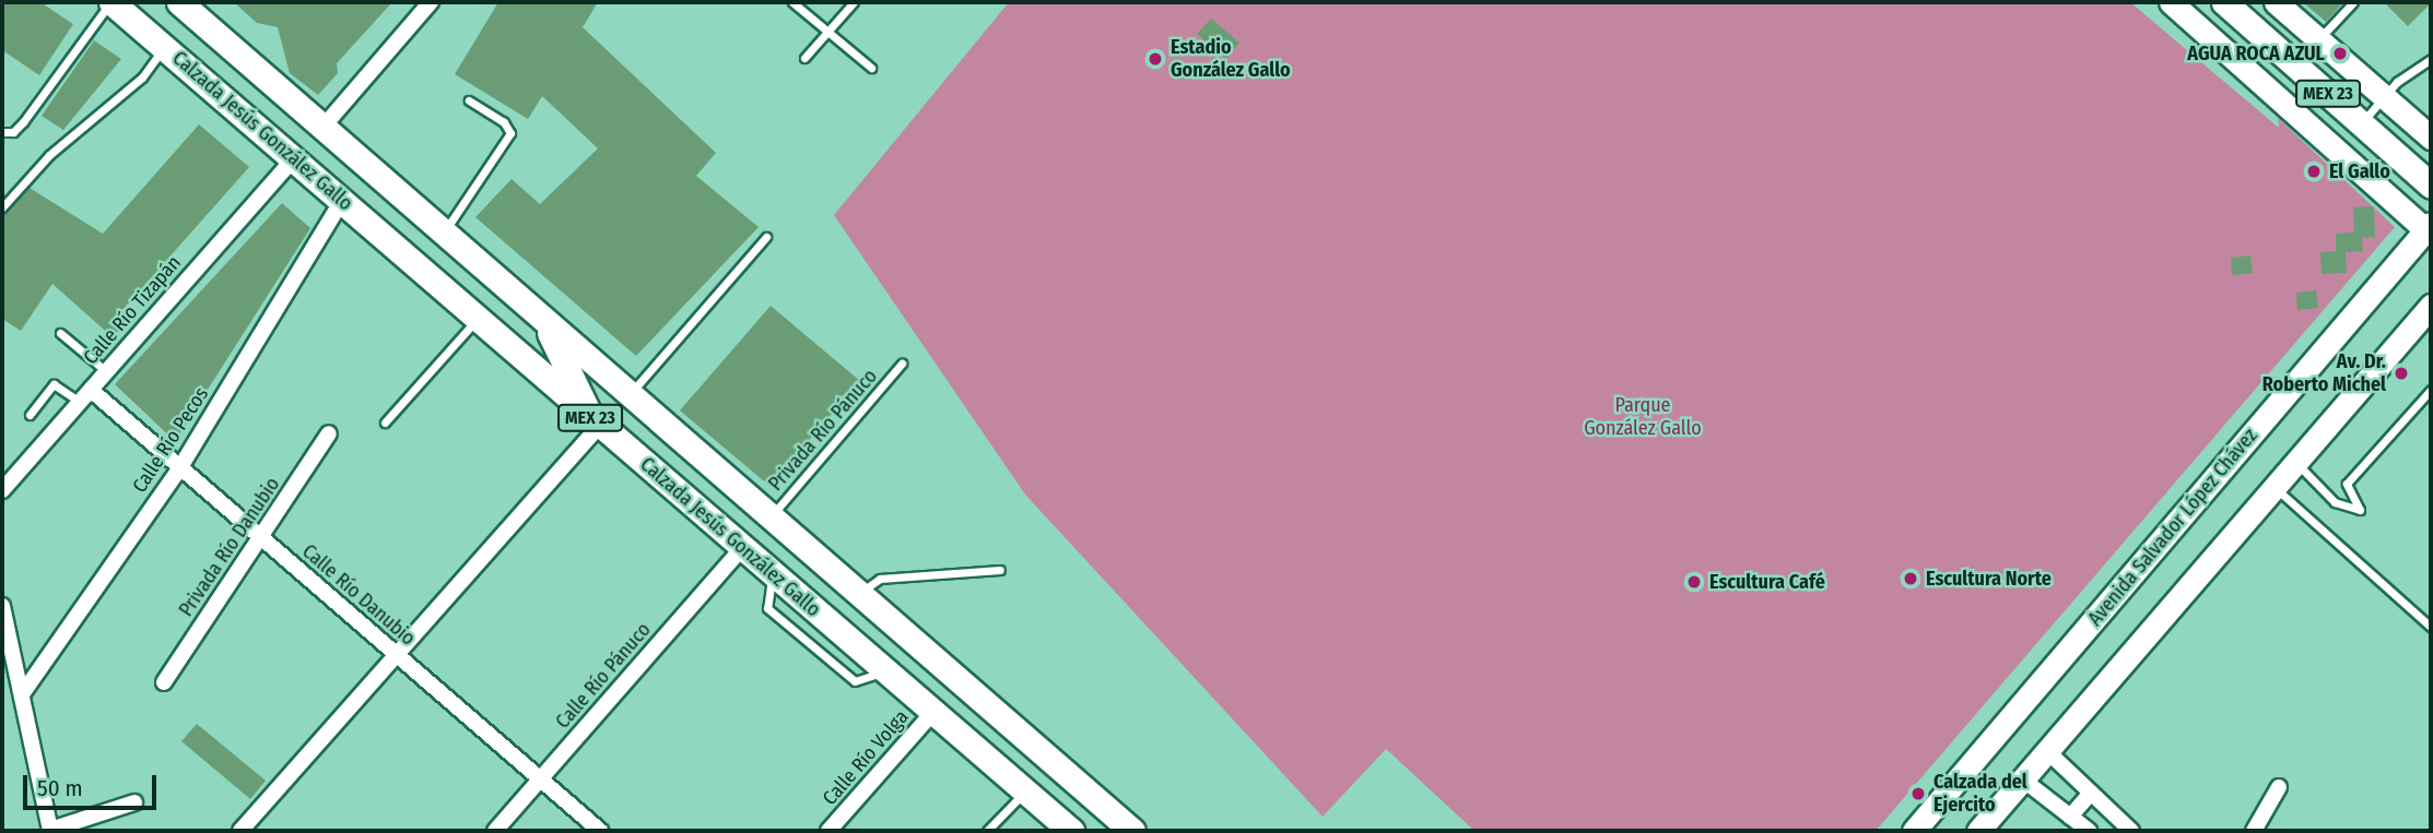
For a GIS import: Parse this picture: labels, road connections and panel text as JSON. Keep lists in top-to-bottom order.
{
  "streets": {
    "main road": ["MEX 23", "Calzada Jesús González Gallo", "Avenida Salvador López Chávez"],
    "street": [
      "Calle Río Tizapán",
      "Calle Río Pecos",
      "Privada Río Danubio",
      "Calle Río Danubio",
      "Calle Río Pánuco",
      "Calle Río Volga"
    ],
    "lane": ["Privada Río Pánuco"]
  },
  "crossings": [
    ["MEX 23", "Privada Río Pánuco"],
    ["Calzada Jesús González Gallo", "Calle Río Tizapán"],
    ["Calzada Jesús González Gallo", "Calle Río Pecos"],
    ["Calzada Jesús González Gallo", "Calle Río Pánuco"],
    ["Calzada Jesús González Gallo", "Calle Río Volga"],
    ["Calle Río Tizapán", "Calle Río Danubio"],
    ["Calle Río Pecos", "Calle Río Danubio"],
    ["Privada Río Danubio", "Calle Río Danubio"],
    ["Calle Río Danubio", "Calle Río Pánuco"]
  ],
  "parks": ["Parque González Gallo"],
  "places": [
    "AGUA ROCA AZUL",
    "Estadio González Gallo",
    "El Gallo",
    "Av. Dr. Roberto Michel",
    "Escultura Norte",
    "Escultura Café",
    "Calzada del Ejercito"
  ],
  "scale_bar": "50 m"
}
